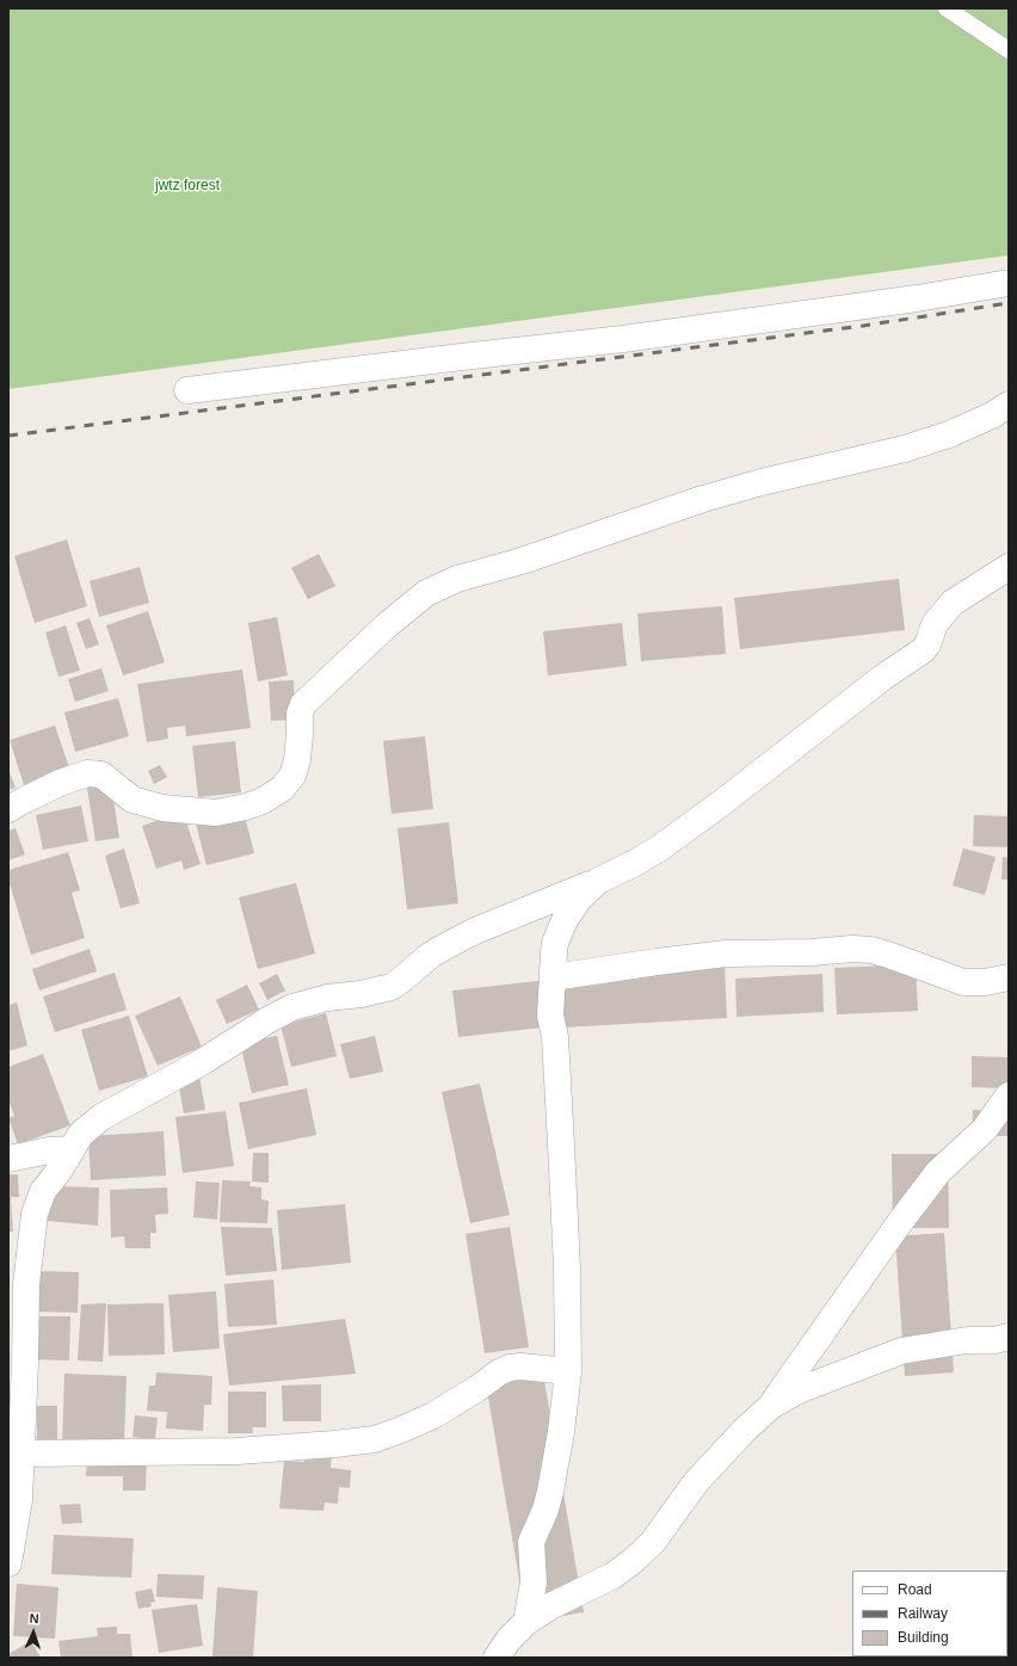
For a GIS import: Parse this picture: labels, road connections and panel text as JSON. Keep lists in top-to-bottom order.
{
  "parks": ["jwtz forest"],
  "legend": ["Road", "Railway", "Building"],
  "north": "top"
}
